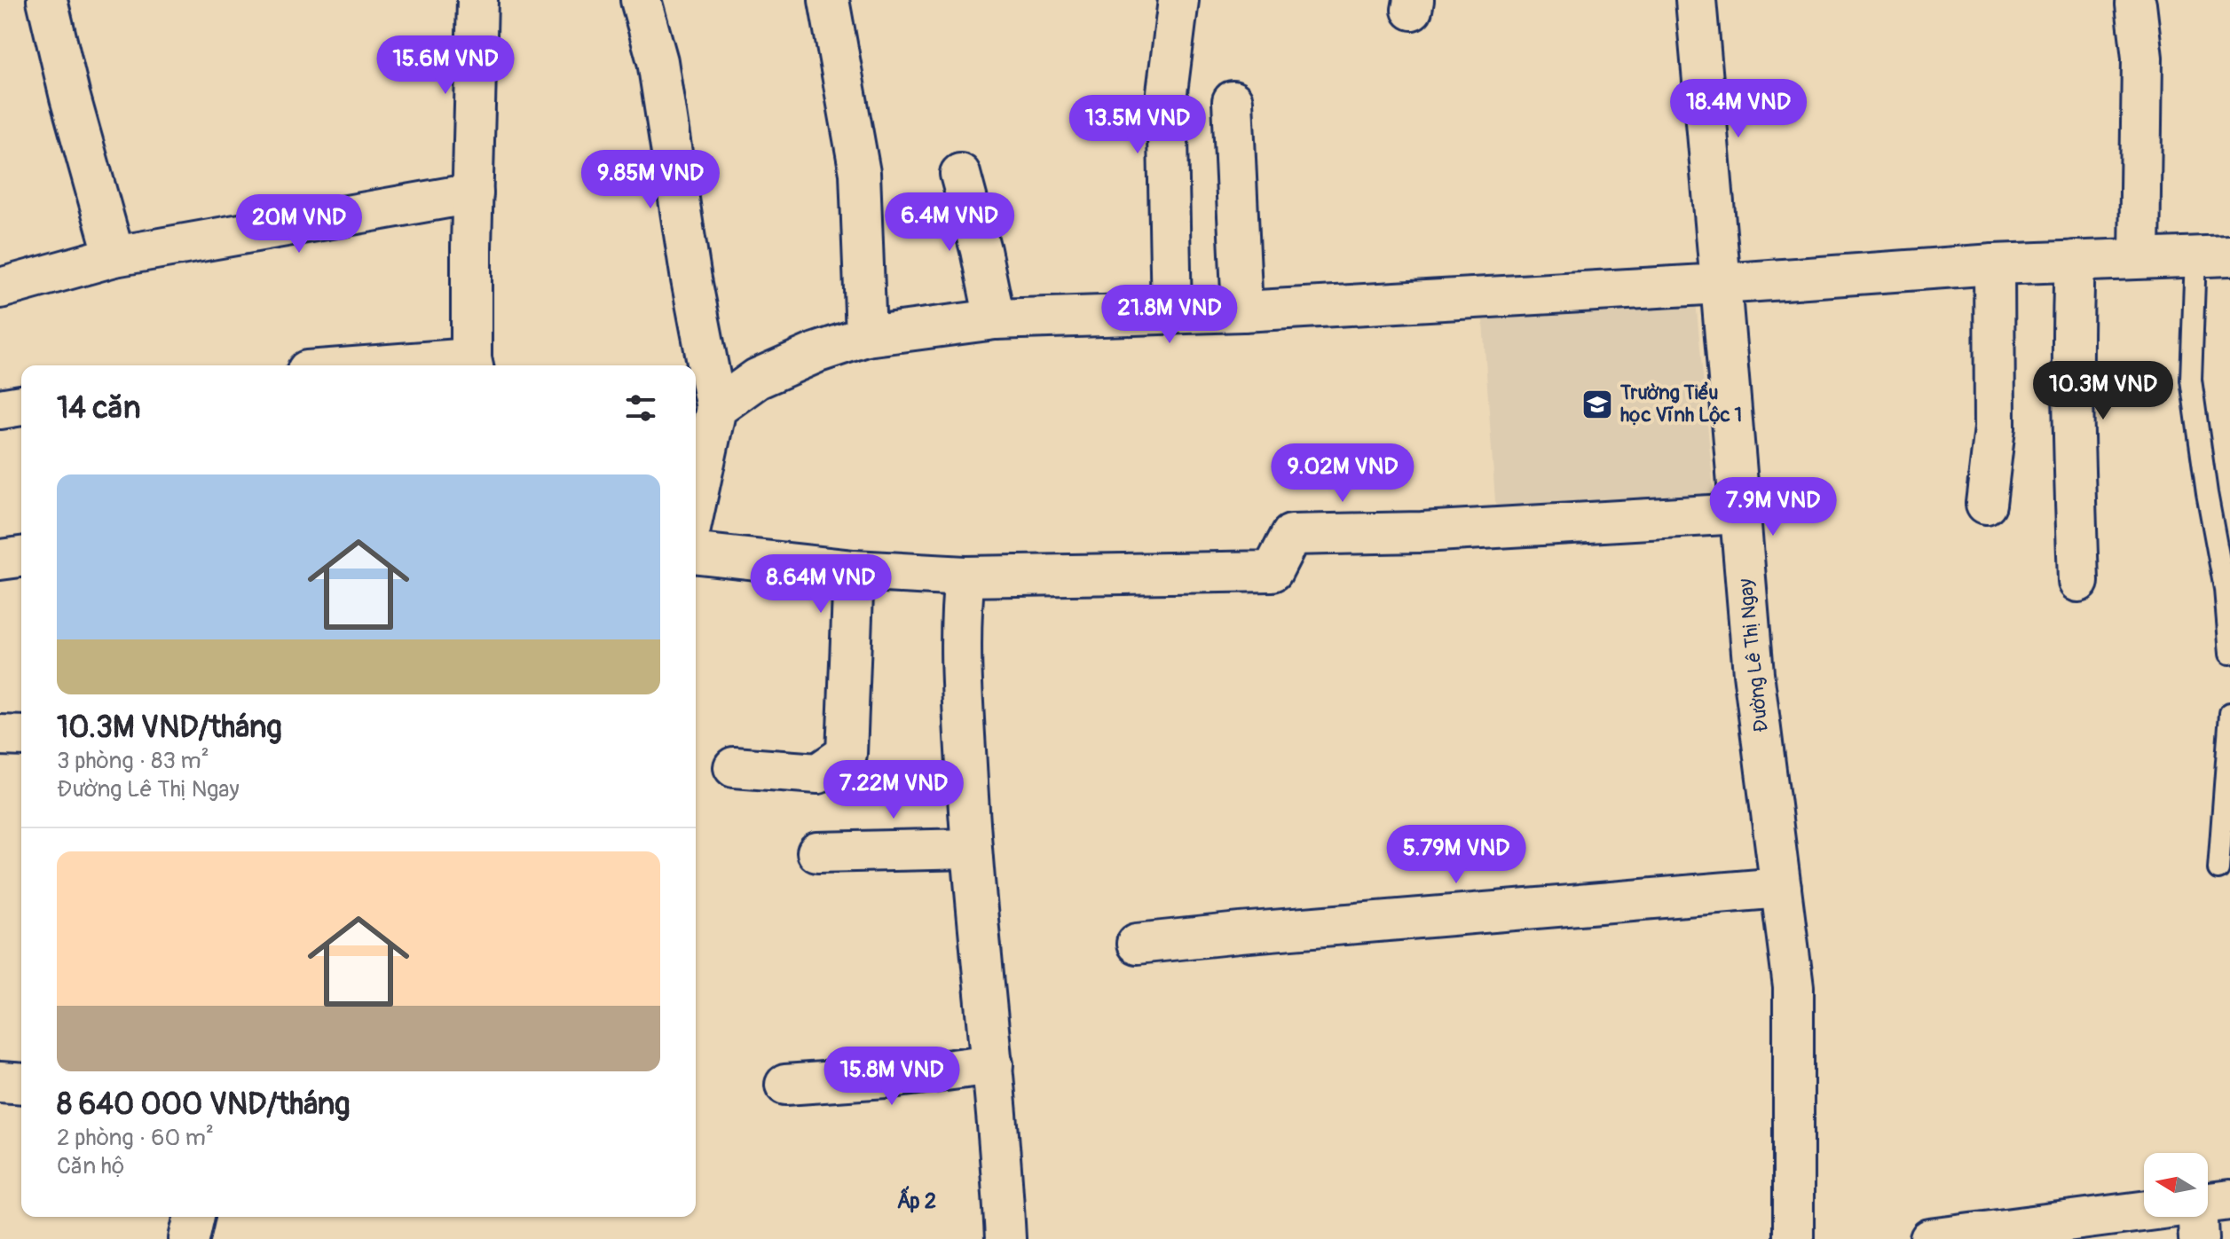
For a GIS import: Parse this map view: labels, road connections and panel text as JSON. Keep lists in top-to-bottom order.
{
  "streets": {
    "street": ["Đường Lê Thị Ngay"]
  },
  "districts": ["Ấp 2"],
  "places": {
    "school or university": ["Trường Tiểu học Vĩnh Lộc 1"]
  },
  "north": "left",
  "page": {
    "price": [
      "15.6M VND",
      "18.4M VND",
      "13.5M VND",
      "9.85M VND",
      "6.4M VND",
      "20M VND",
      "21.8M VND",
      "10.3M VND",
      "9.02M VND",
      "7.9M VND",
      "8.64M VND",
      "7.22M VND",
      "5.79M VND",
      "15.8M VND"
    ],
    "heading": "14 căn",
    "list": [
      {
        "name": "10.3M VND/tháng",
        "note": "3 phòng · 83 m² · Đường Lê Thị Ngay"
      },
      {
        "name": "8 640 000 VND/tháng",
        "note": "2 phòng · 60 m² · Căn hộ"
      }
    ]
  }
}
